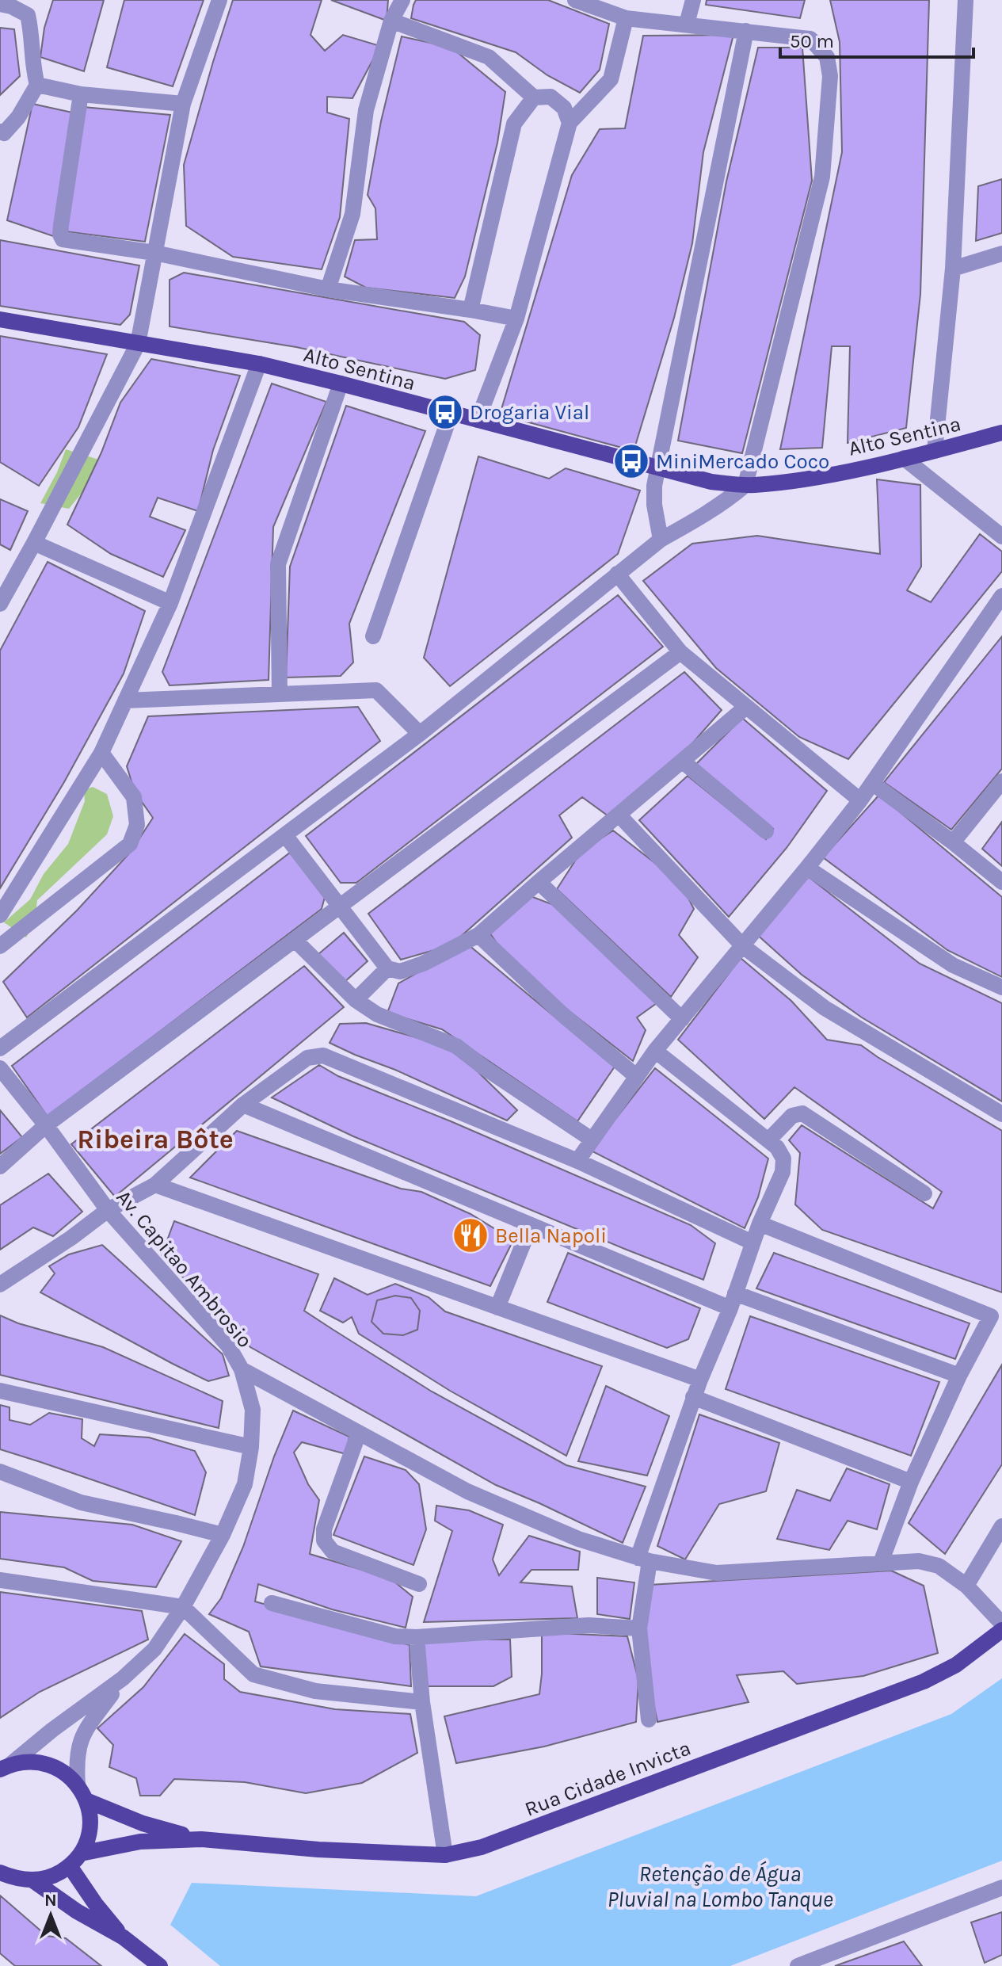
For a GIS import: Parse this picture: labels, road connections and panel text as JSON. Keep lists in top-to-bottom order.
{
  "streets": {
    "main road": ["Alto Sentina", "Rua Cidade Invicta"],
    "street": ["Av. Capitao Ambrosio"]
  },
  "districts": ["Ribeira Bôte"],
  "water": ["Retenção de Água Pluvial na Lombo Tanque"],
  "places": {
    "bus stop": ["Drogaria Vial", "MiniMercado Coco"],
    "restaurant": ["Bella Napoli"]
  },
  "scale_bar": "50 m",
  "north": "top"
}
